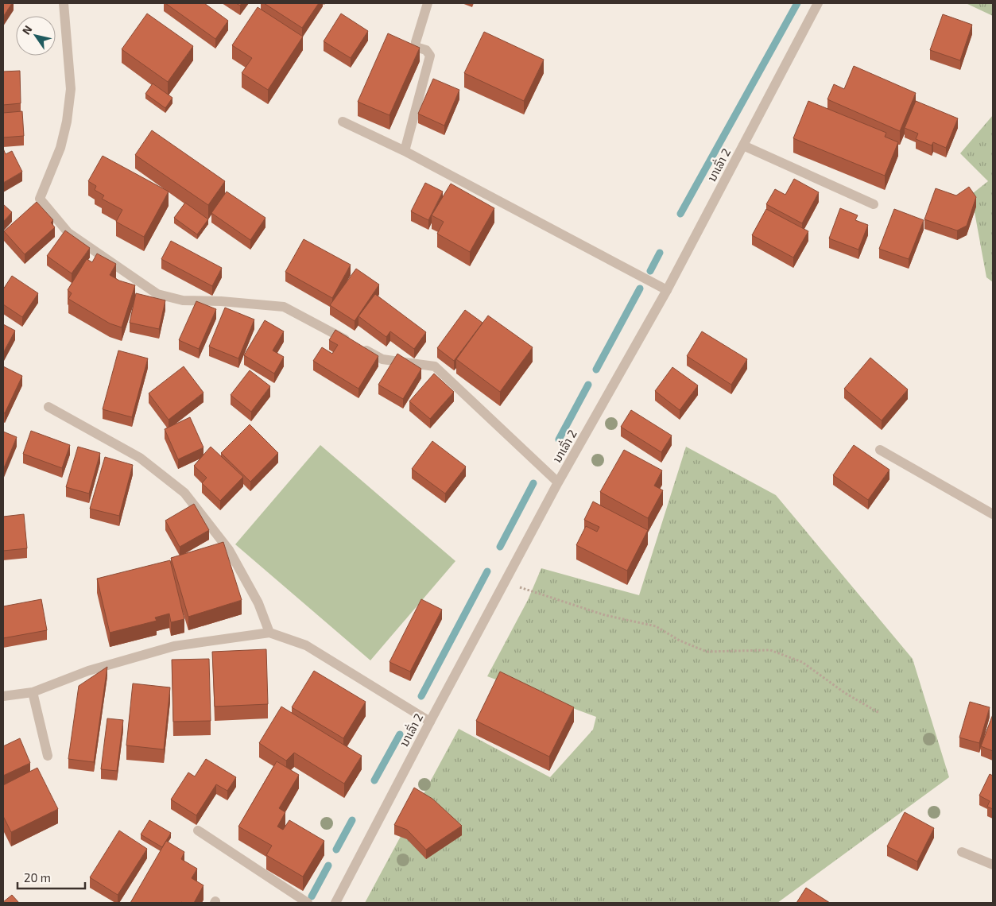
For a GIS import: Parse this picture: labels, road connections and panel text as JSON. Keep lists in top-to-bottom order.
{
  "streets": {
    "street": ["ນາເລົ່າ 2"]
  },
  "scale_bar": "20 m",
  "north": "top left"
}
